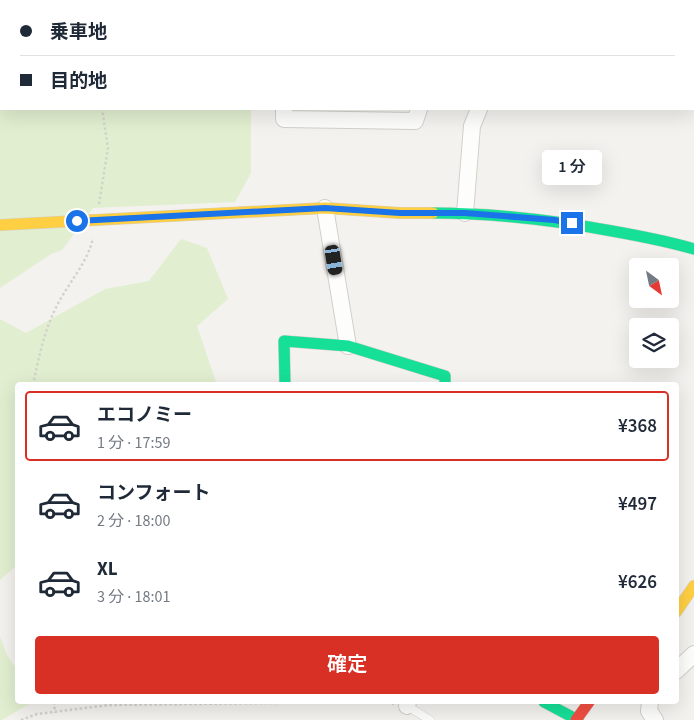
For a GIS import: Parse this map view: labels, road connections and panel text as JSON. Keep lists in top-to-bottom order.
{
  "north": "bottom right",
  "page": {
    "banner": ["乗車地", "目的地"],
    "bubble": "1 分",
    "list": [
      {
        "name": "エコノミー",
        "note": "1 分 · 17:59",
        "value": "¥368"
      },
      {
        "name": "コンフォート",
        "note": "2 分 · 18:00",
        "value": "¥497"
      },
      {
        "name": "XL",
        "note": "3 分 · 18:01",
        "value": "¥626"
      }
    ],
    "buttons": "確定"
  }
}
